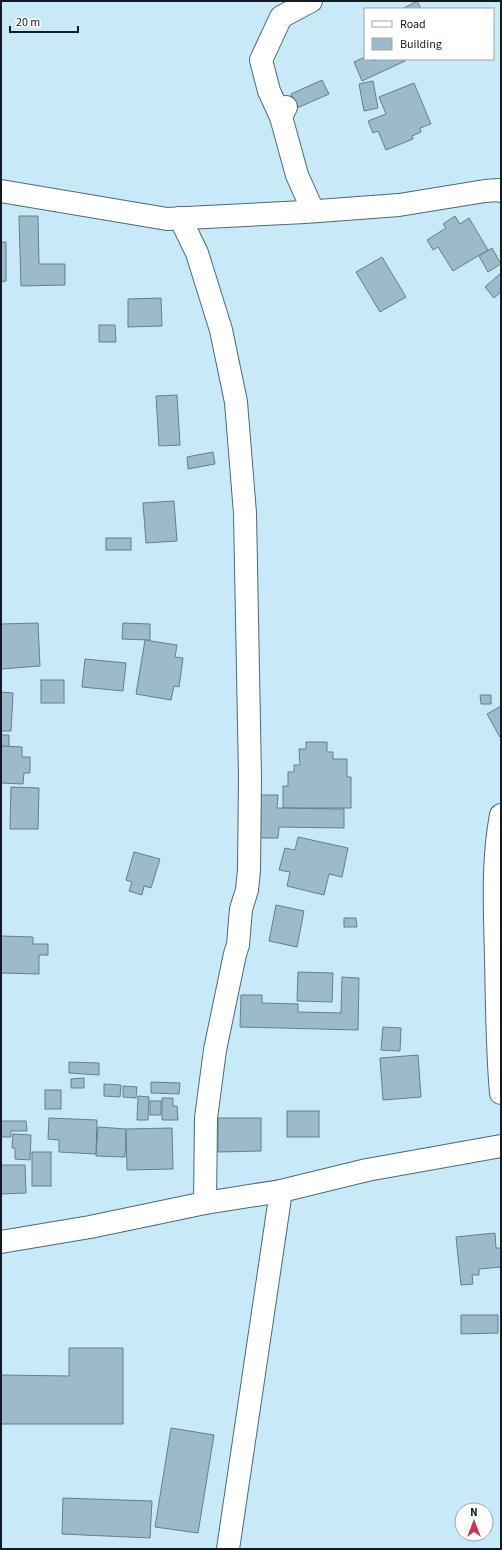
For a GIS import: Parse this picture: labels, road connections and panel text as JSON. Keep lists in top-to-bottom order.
{
  "legend": ["Road", "Building"],
  "scale_bar": "20 m",
  "north": "top"
}
